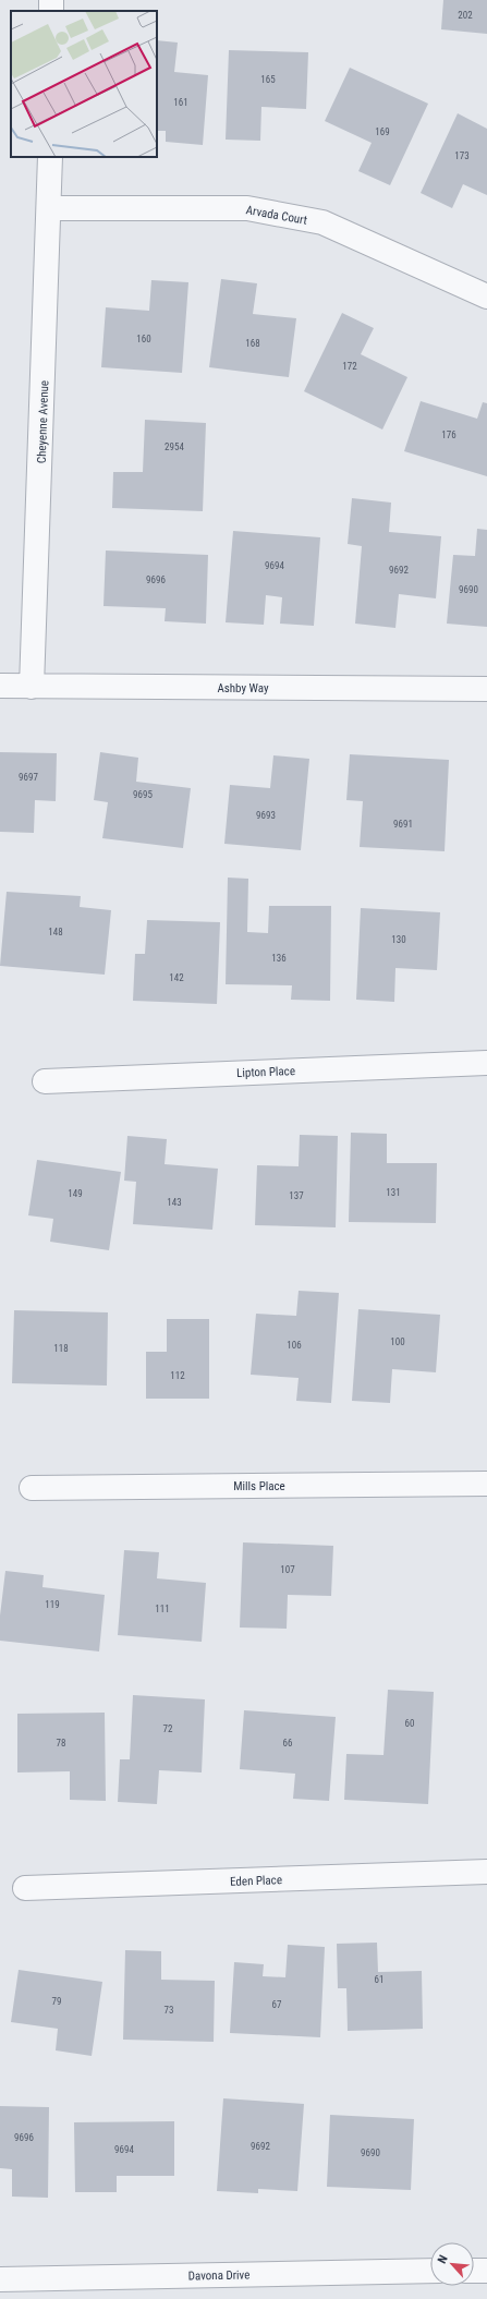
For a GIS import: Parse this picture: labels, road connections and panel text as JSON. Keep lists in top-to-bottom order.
{
  "streets": {
    "street": [
      "Arvada Court",
      "Cheyenne Avenue",
      "Ashby Way",
      "Lipton Place",
      "Mills Place",
      "Eden Place",
      "Davona Drive"
    ]
  },
  "crossings": [
    ["Arvada Court", "Cheyenne Avenue"],
    ["Cheyenne Avenue", "Ashby Way"]
  ],
  "house_numbers": [
    "202",
    "165",
    "161",
    "169",
    "173",
    "160",
    "168",
    "172",
    "176",
    "2954",
    "9694",
    "9692",
    "9696",
    "9690",
    "9697",
    "9695",
    "9693",
    "9691",
    "148",
    "130",
    "136",
    "142",
    "131",
    "149",
    "137",
    "143",
    "100",
    "106",
    "118",
    "112",
    "107",
    "119",
    "111",
    "60",
    "72",
    "78",
    "66",
    "61",
    "79",
    "67",
    "73",
    "9696",
    "9692",
    "9694",
    "9690"
  ],
  "north": "top left"
}
